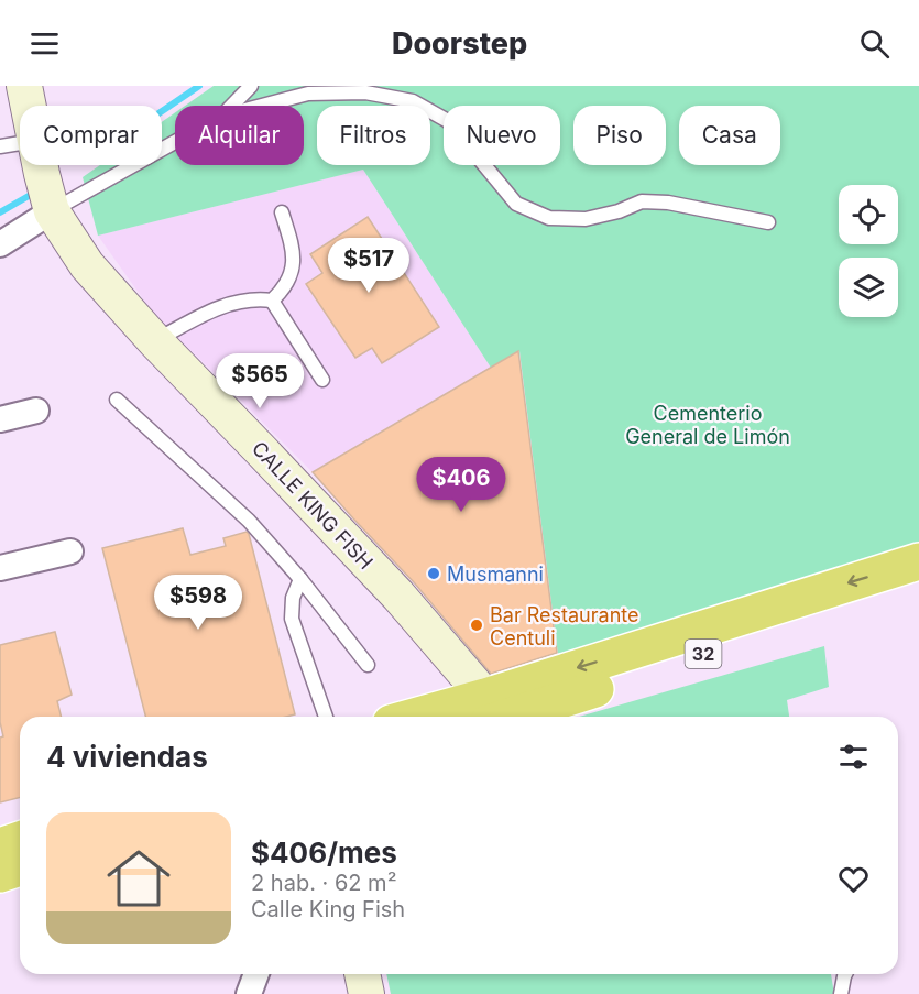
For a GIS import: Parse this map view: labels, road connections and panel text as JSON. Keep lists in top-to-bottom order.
{
  "streets": {
    "highway": ["32"],
    "street": ["CALLE KING FISH"]
  },
  "crossings": [
    ["CALLE KING FISH", "32"]
  ],
  "parks": ["Cementerio General de Limón"],
  "places": ["Musmanni", "Bar Restaurante Centuli"],
  "page": {
    "header": "Doorstep",
    "chip": [
      "Comprar",
      "Alquilar",
      "Filtros",
      "Nuevo",
      "Piso",
      "Casa"
    ],
    "price": [
      "$517",
      "$565",
      "$406",
      "$598"
    ],
    "heading": "4 viviendas",
    "list": [
      {
        "name": "$406/mes",
        "note": "2 hab. · 62 m² · Calle King Fish"
      }
    ]
  }
}
